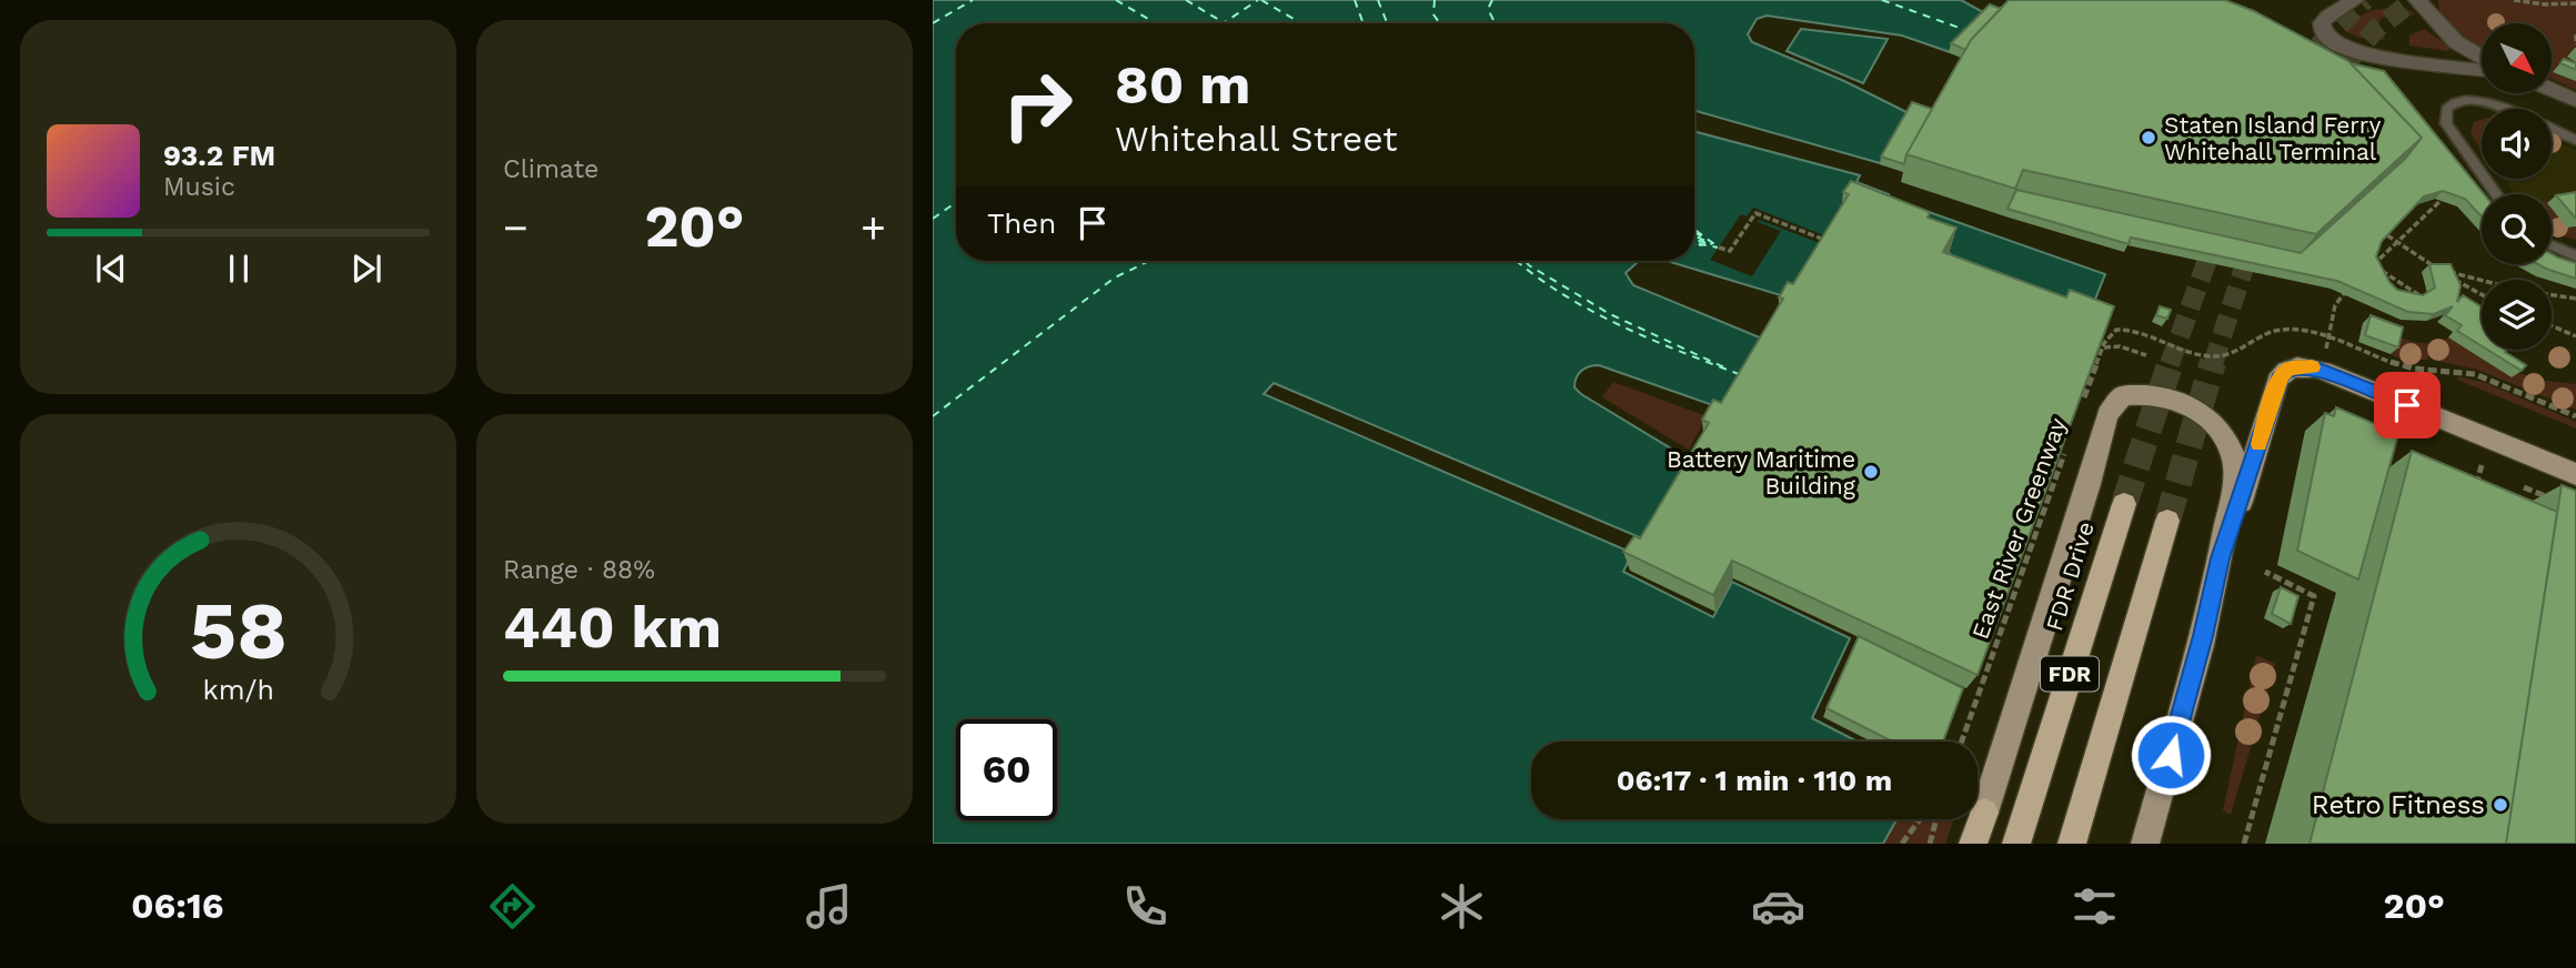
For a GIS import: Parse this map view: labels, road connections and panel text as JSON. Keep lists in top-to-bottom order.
{
  "streets": {
    "highway": ["FDR Drive", "FDR"],
    "path": ["East River Greenway"]
  },
  "places": ["Staten Island Ferry Whitehall Terminal", "Battery Maritime Building", "Retro Fitness"],
  "north": "bottom right",
  "page": {
    "tile": [
      "Climate",
      ["Range · 88%", "440 km"]
    ],
    "turn": ["80 m", "Whitehall Street"],
    "song": ["93.2 FM", "Music"],
    "then": "Then",
    "heat": ["−", "20°", "+"],
    "limit": "60",
    "trip": "06:17 · 1 min · 110 m",
    "tabs": ["06:16", "20°"],
    "gauge": ["58", "km/h"]
  }
}
